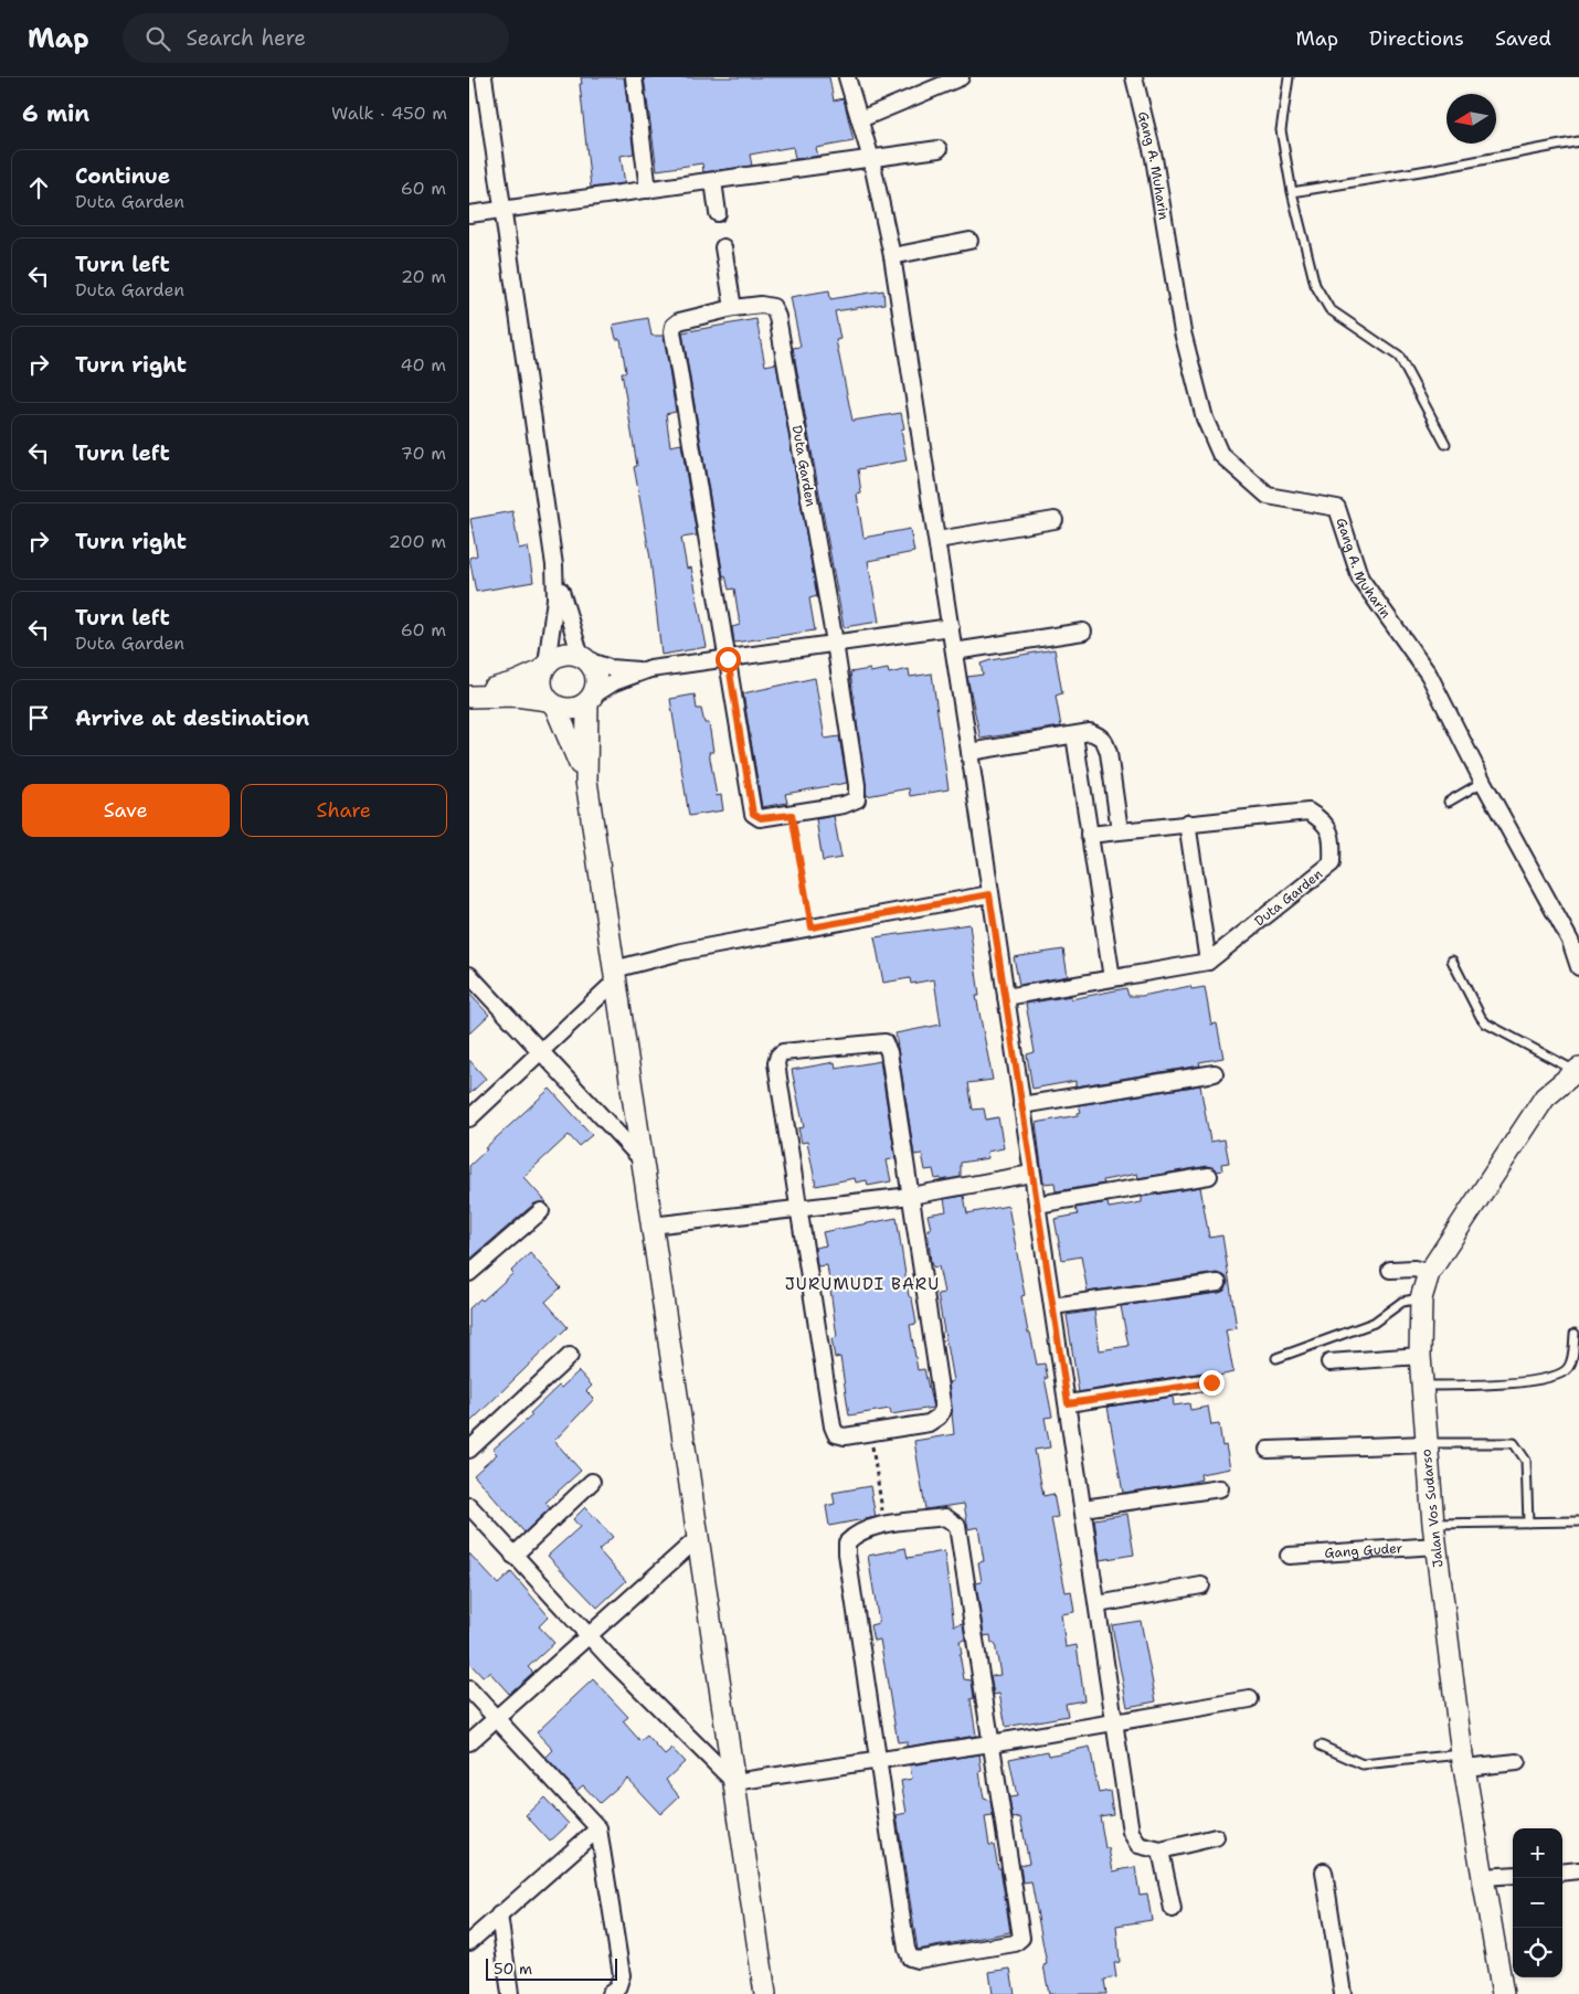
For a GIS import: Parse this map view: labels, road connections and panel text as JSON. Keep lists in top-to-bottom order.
{
  "streets": {
    "street": [
      "Gang A. Muharin",
      "Duta Garden",
      "Jalan Vos Sudarso",
      "Gang Guder"
    ]
  },
  "crossings": [
    ["Jalan Vos Sudarso", "Gang Guder"]
  ],
  "districts": ["JURUMUDI BARU"],
  "scale_bar": "50 m",
  "north": "left",
  "page": {
    "header": "Map",
    "search": "Search here",
    "nav": ["Map", "Directions", "Saved"],
    "heading": ["6 min", "Walk · 450 m"],
    "list": [
      ["Continue", "Duta Garden", "60 m"],
      ["Turn left", "Duta Garden", "20 m"],
      ["Turn right", "40 m"],
      ["Turn left", "70 m"],
      ["Turn right", "200 m"],
      ["Turn left", "Duta Garden", "60 m"],
      "Arrive at destination"
    ],
    "buttons": ["Save", "Share"],
    "map_buttons": ["+", "−"],
    "scale": "50 m"
  }
}
